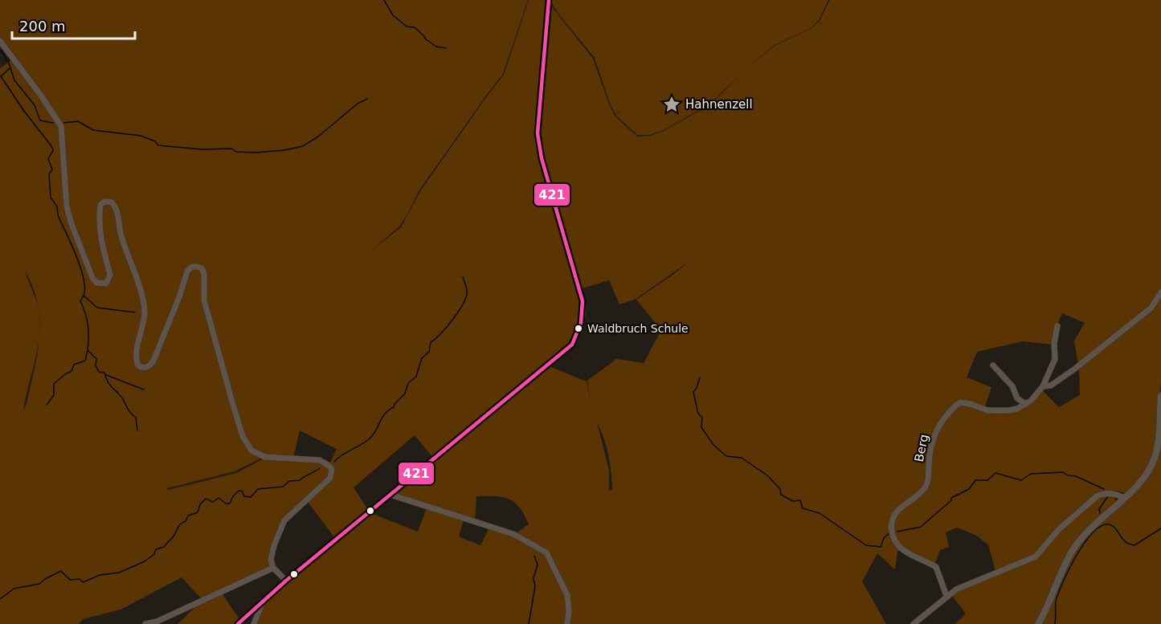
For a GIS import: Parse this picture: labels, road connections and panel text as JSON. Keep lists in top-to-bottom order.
{
  "streets": {
    "street": ["Berg"]
  },
  "places": {
    "place": ["Hahnenzell"],
    "other": ["Waldbruch Schule"]
  },
  "lines": ["transit line 421"],
  "scale_bar": "200 m"
}
